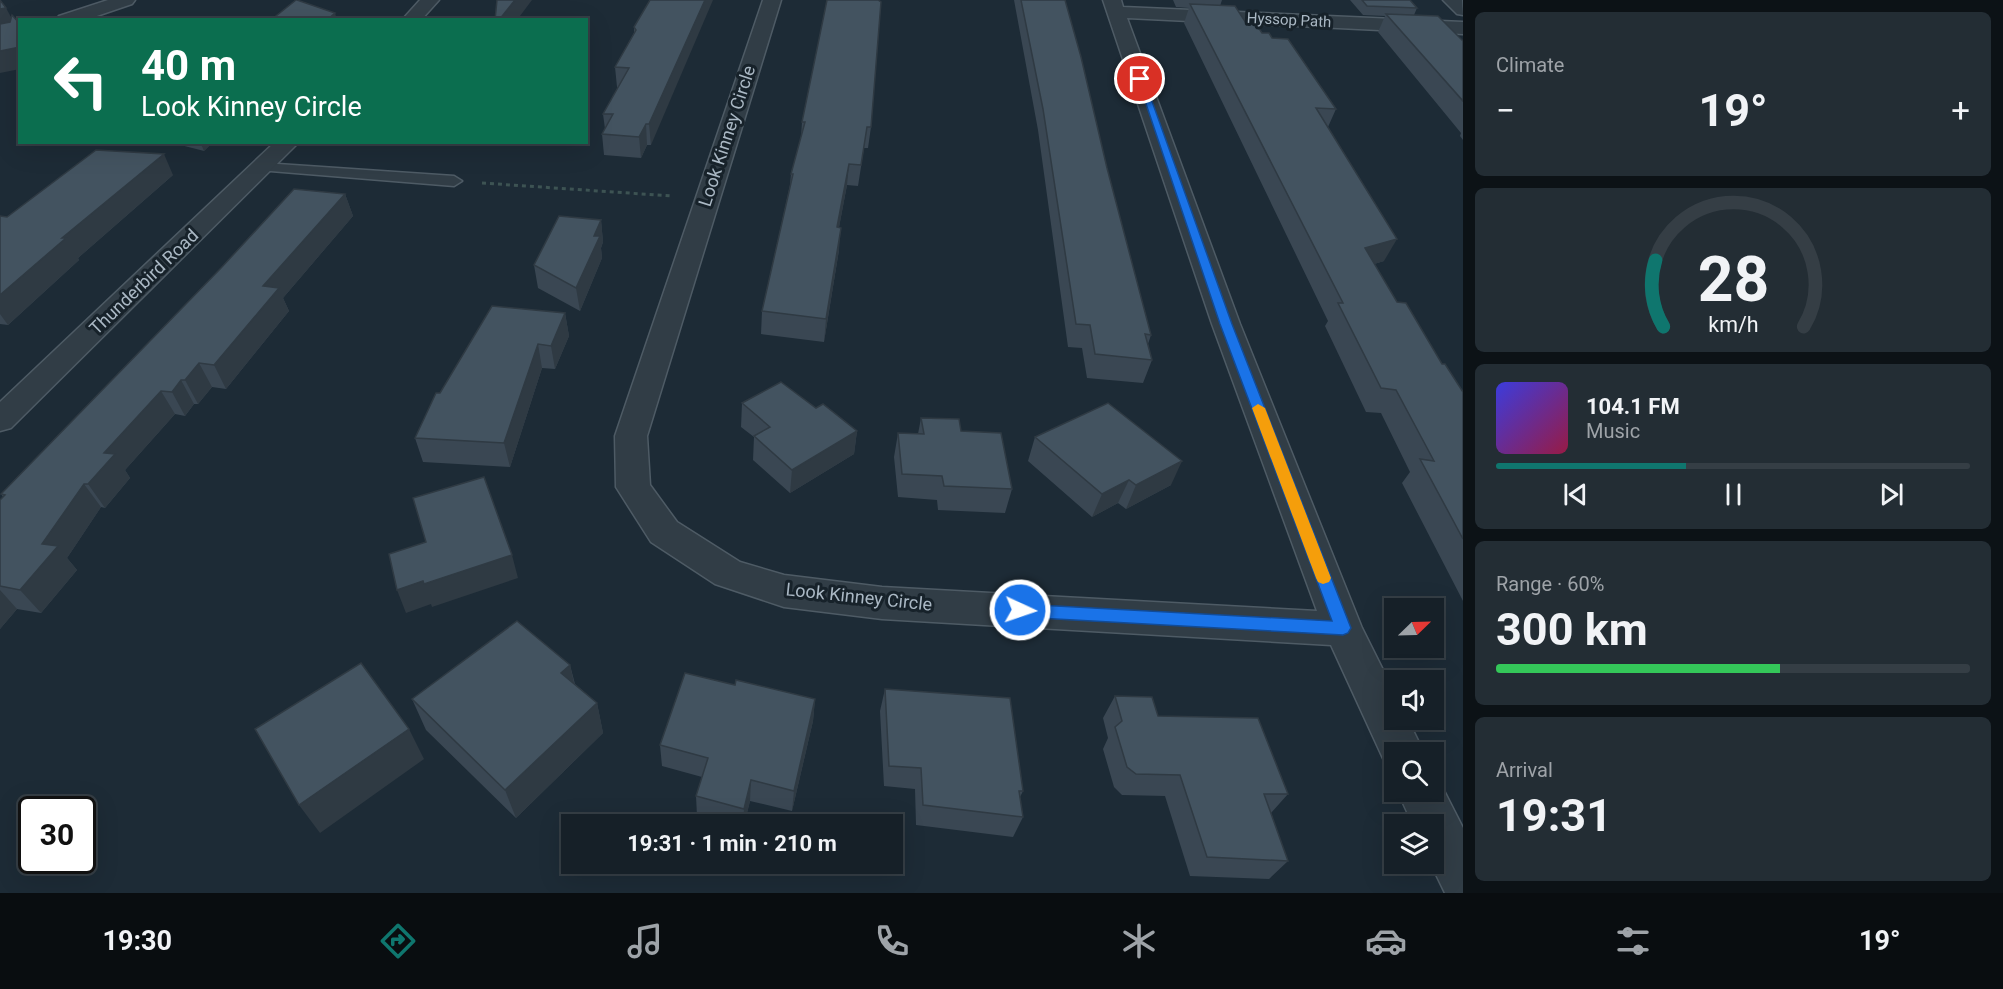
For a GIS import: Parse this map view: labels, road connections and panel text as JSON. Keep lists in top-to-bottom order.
{
  "streets": {
    "street": ["Hyssop Path", "Look Kinney Circle", "Thunderbird Road"]
  },
  "north": "top right",
  "page": {
    "tile": [
      "Climate",
      ["Range · 60%", "300 km"],
      ["Arrival", "19:31"]
    ],
    "turn": ["40 m", "Look Kinney Circle"],
    "heat": ["−", "19°", "+"],
    "song": ["104.1 FM", "Music"],
    "limit": "30",
    "trip": "19:31 · 1 min · 210 m",
    "tabs": ["19:30", "19°"],
    "gauge": ["28", "km/h"]
  }
}
